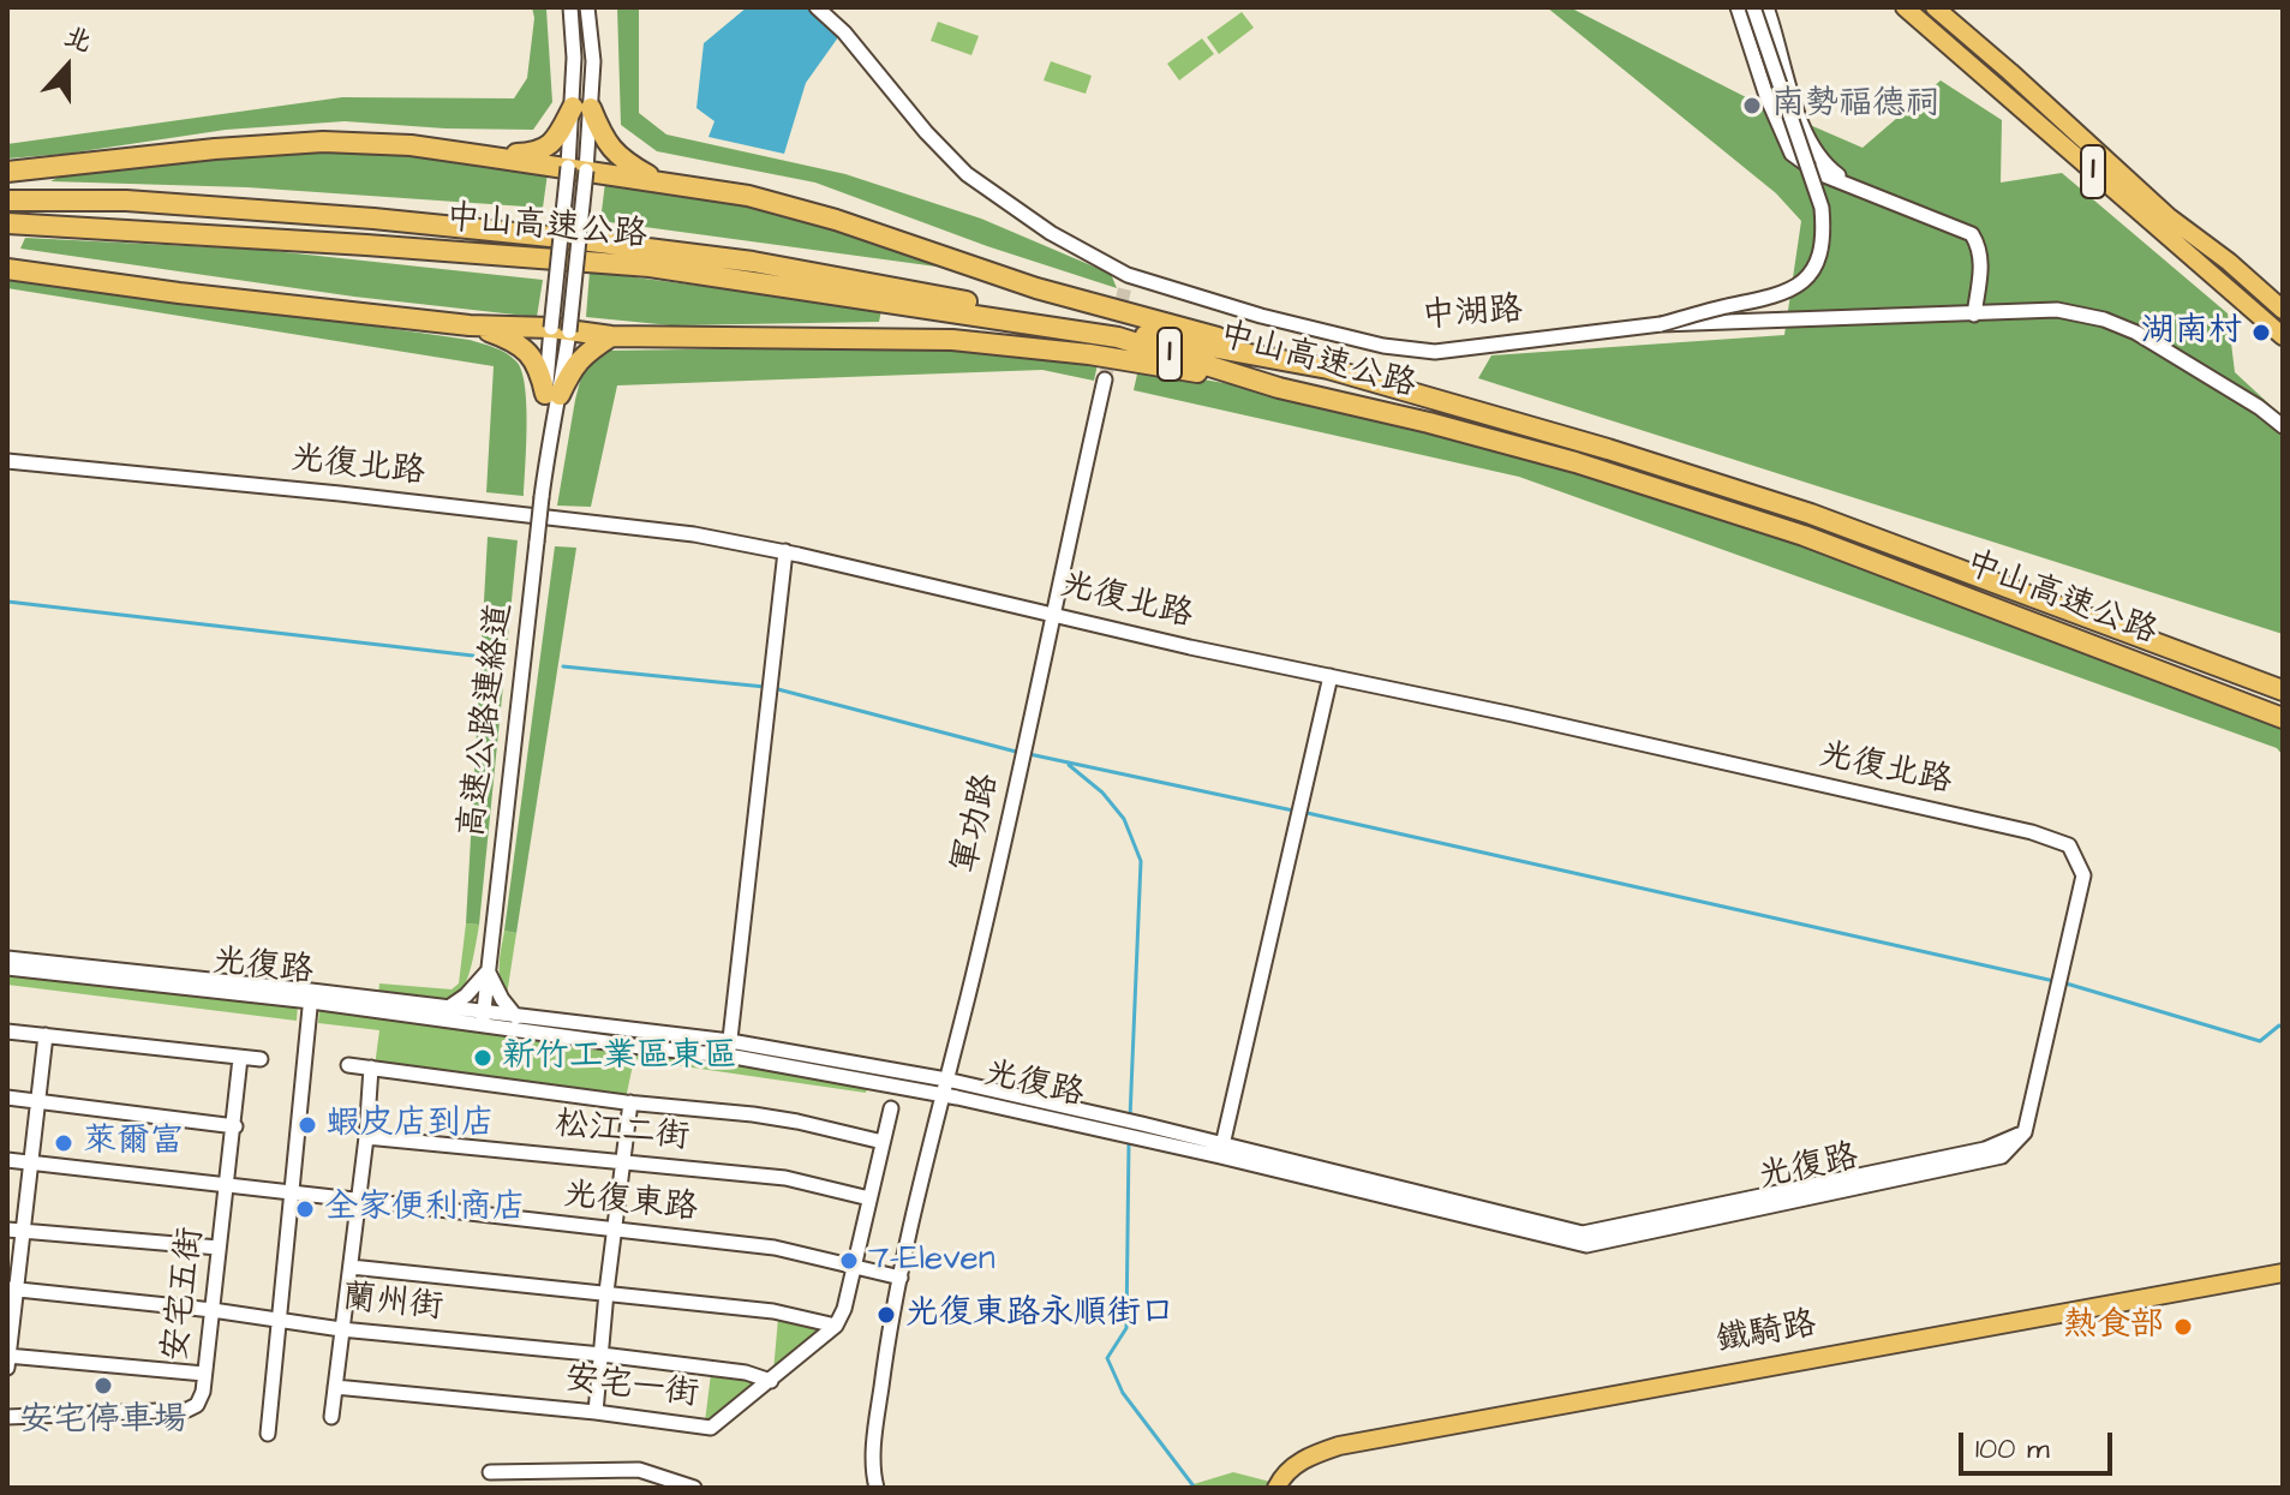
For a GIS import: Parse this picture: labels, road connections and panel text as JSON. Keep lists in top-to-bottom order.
{
  "streets": {
    "highway": ["1", "中山高速公路"],
    "main road": ["鐵騎路"],
    "street": [
      "中湖路",
      "光復北路",
      "高速公路連絡道",
      "軍功路",
      "光復路",
      "松江二街",
      "光復東路",
      "安宅五街",
      "蘭州街",
      "安宅一街"
    ]
  },
  "crossings": [
    ["光復北路", "軍功路"],
    ["光復北路", "光復路"],
    ["高速公路連絡道", "光復路"],
    ["軍功路", "光復路"],
    ["軍功路", "光復東路"],
    ["光復東路", "安宅五街"],
    ["安宅五街", "蘭州街"],
    ["蘭州街", "安宅一街"]
  ],
  "places": [
    "南勢福德祠",
    "湖南村",
    "新竹工業區東區",
    "蝦皮店到店",
    "萊爾富",
    "全家便利商店",
    "7-Eleven",
    "光復東路永順街口",
    "熱食部",
    "安宅停車場"
  ],
  "scale_bar": "100 m",
  "north": "top"
}
